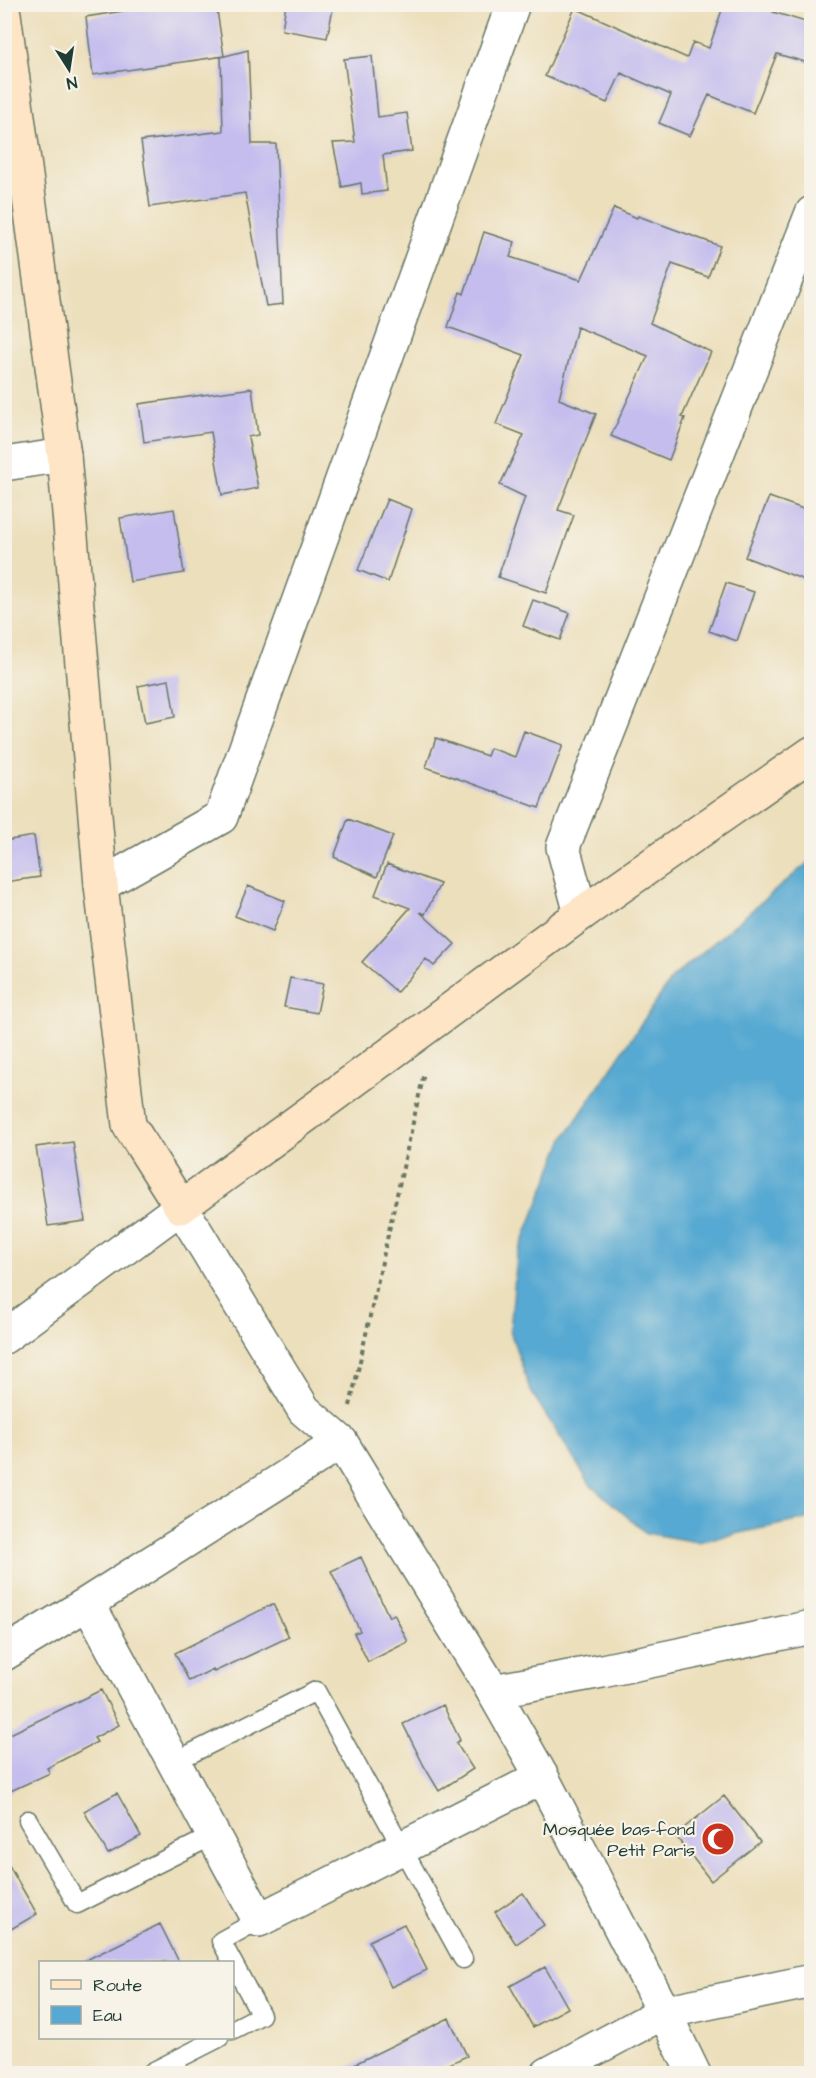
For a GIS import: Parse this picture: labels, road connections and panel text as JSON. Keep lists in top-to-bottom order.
{
  "places": {
    "mosque": ["Mosquée bas-fond Petit Paris"]
  },
  "legend": ["Route", "Eau"],
  "north": "bottom"
}
